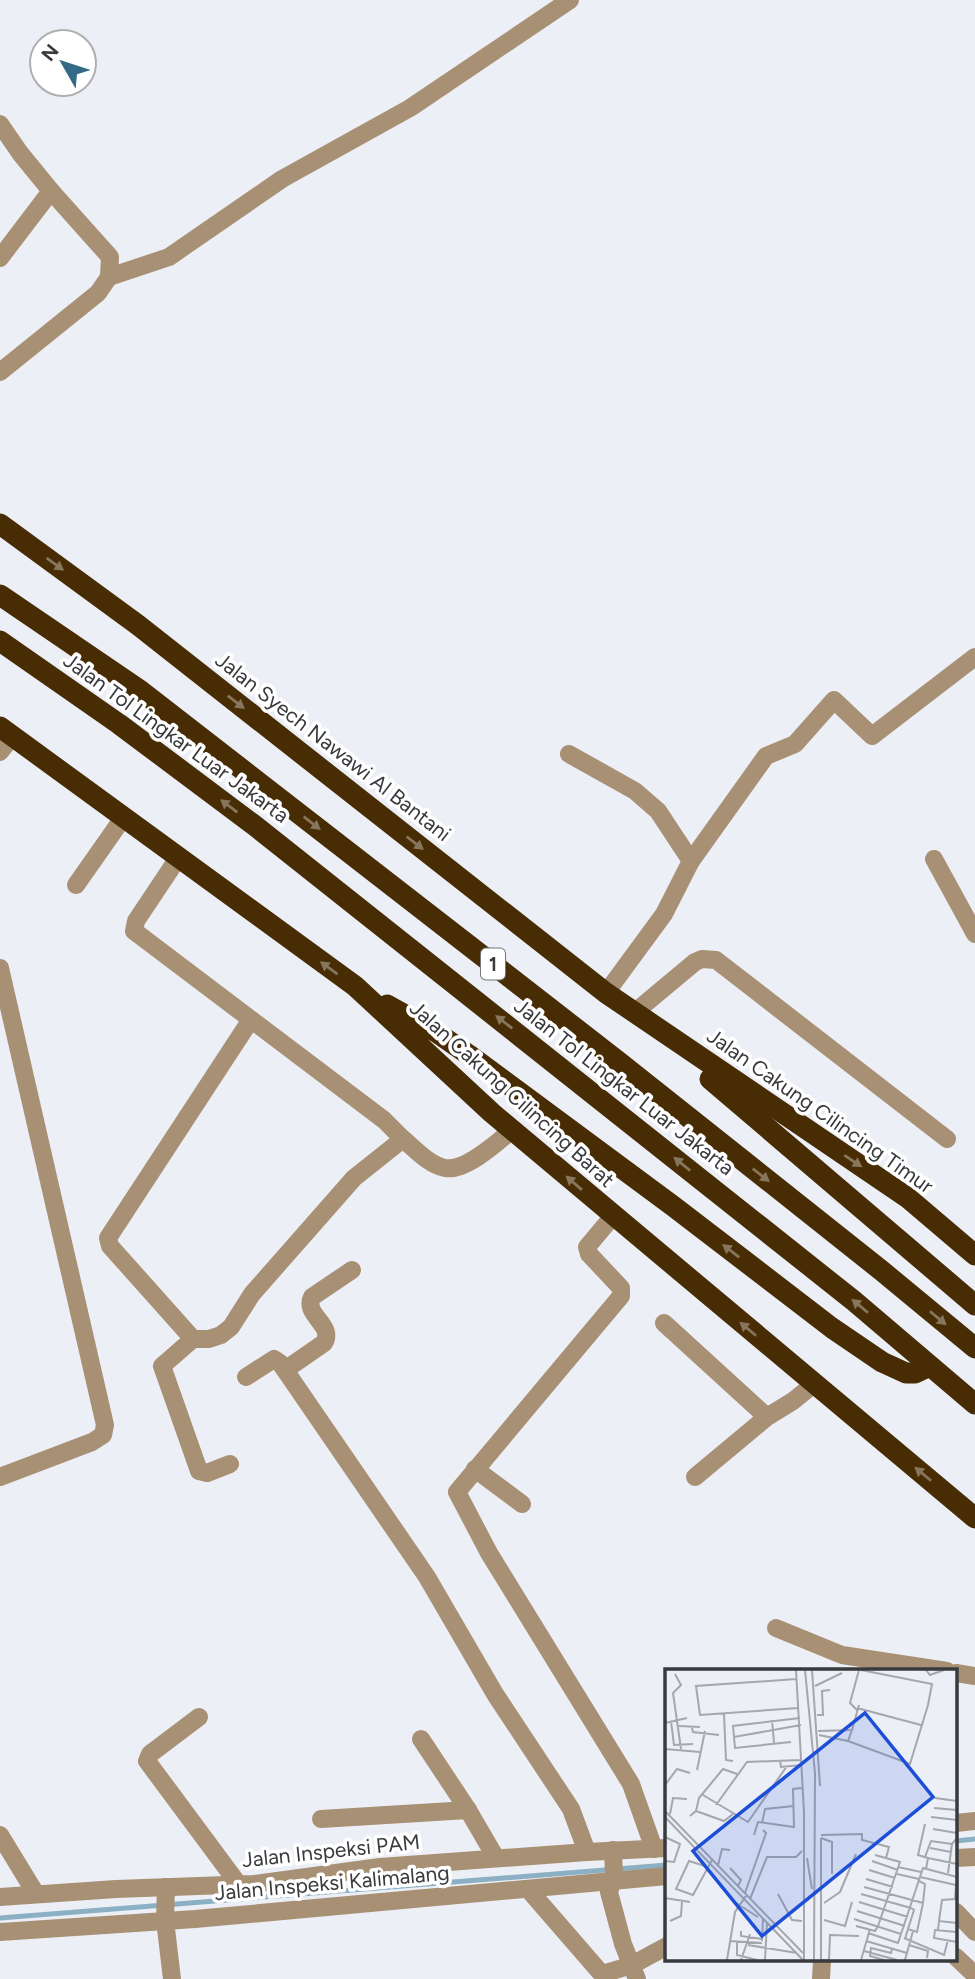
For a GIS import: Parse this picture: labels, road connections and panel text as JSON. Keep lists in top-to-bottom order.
{
  "streets": {
    "highway": [
      "Jalan Tol Lingkar Luar Jakarta",
      "Jalan Syech Nawawi Al Bantani",
      "1",
      "Jalan Cakung Cilincing Barat",
      "Jalan Cakung Cilincing Timur"
    ],
    "street": ["Jalan Inspeksi PAM", "Jalan Inspeksi Kalimalang"]
  },
  "crossings": [
    ["Jalan Syech Nawawi Al Bantani", "Jalan Cakung Cilincing Timur"]
  ],
  "one_way": ["Jalan Syech Nawawi Al Bantani"],
  "north": "top left"
}
